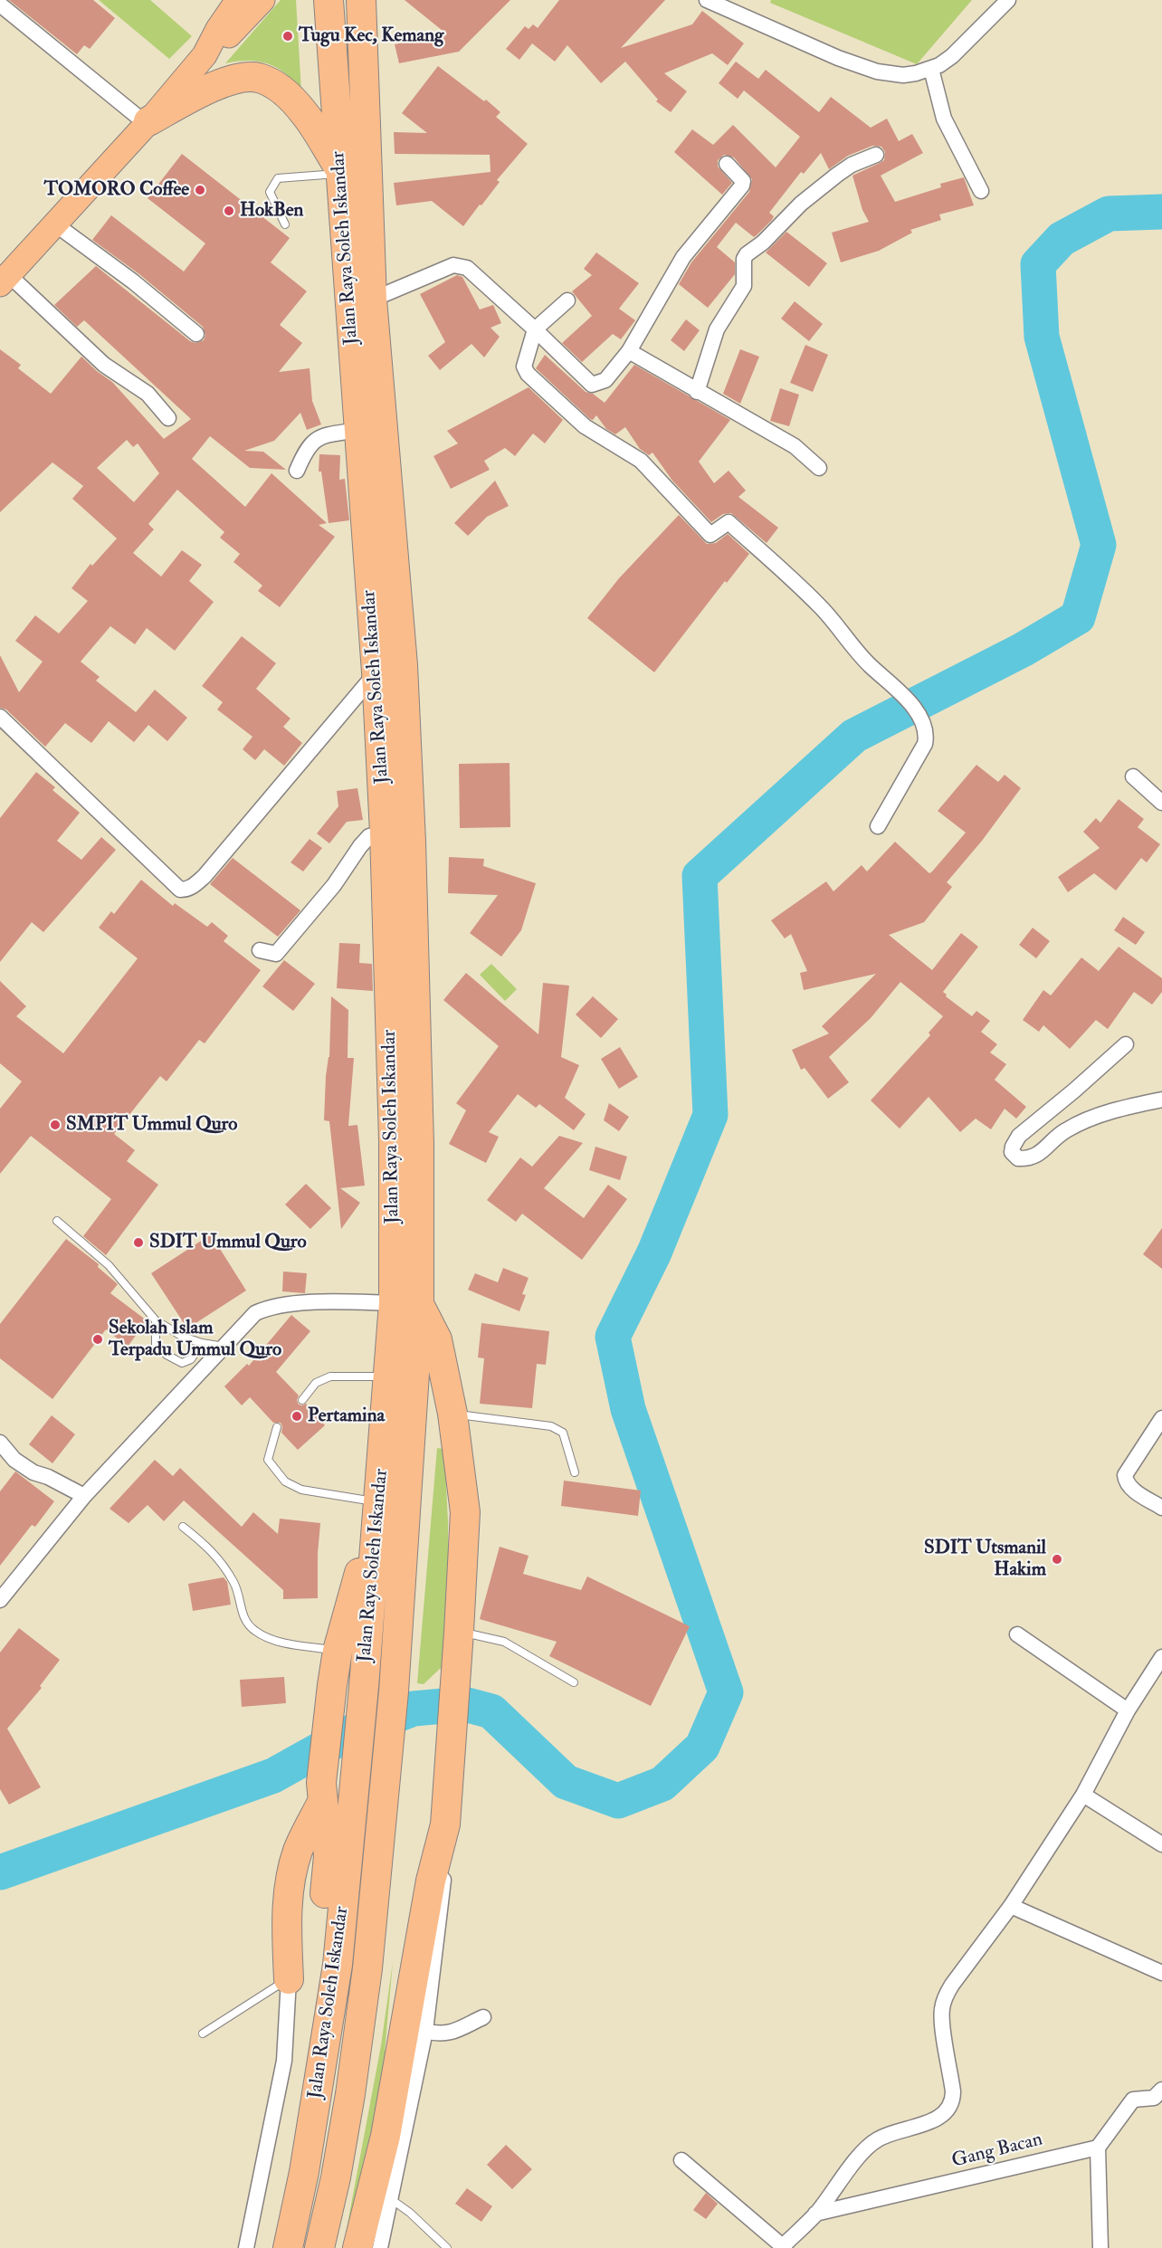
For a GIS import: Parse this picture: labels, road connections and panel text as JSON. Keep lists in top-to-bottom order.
{
  "streets": {
    "highway": ["Jalan Raya Soleh Iskandar"],
    "street": ["Gang Bacan"]
  },
  "places": [
    "Tugu Kec, Kemang",
    "TOMORO Coffee",
    "HokBen",
    "SMPIT Ummul Quro",
    "SDIT Ummul Quro",
    "Sekolah Islam Terpadu Ummul Quro",
    "Pertamina",
    "SDIT Utsmanil Hakim"
  ]
}
